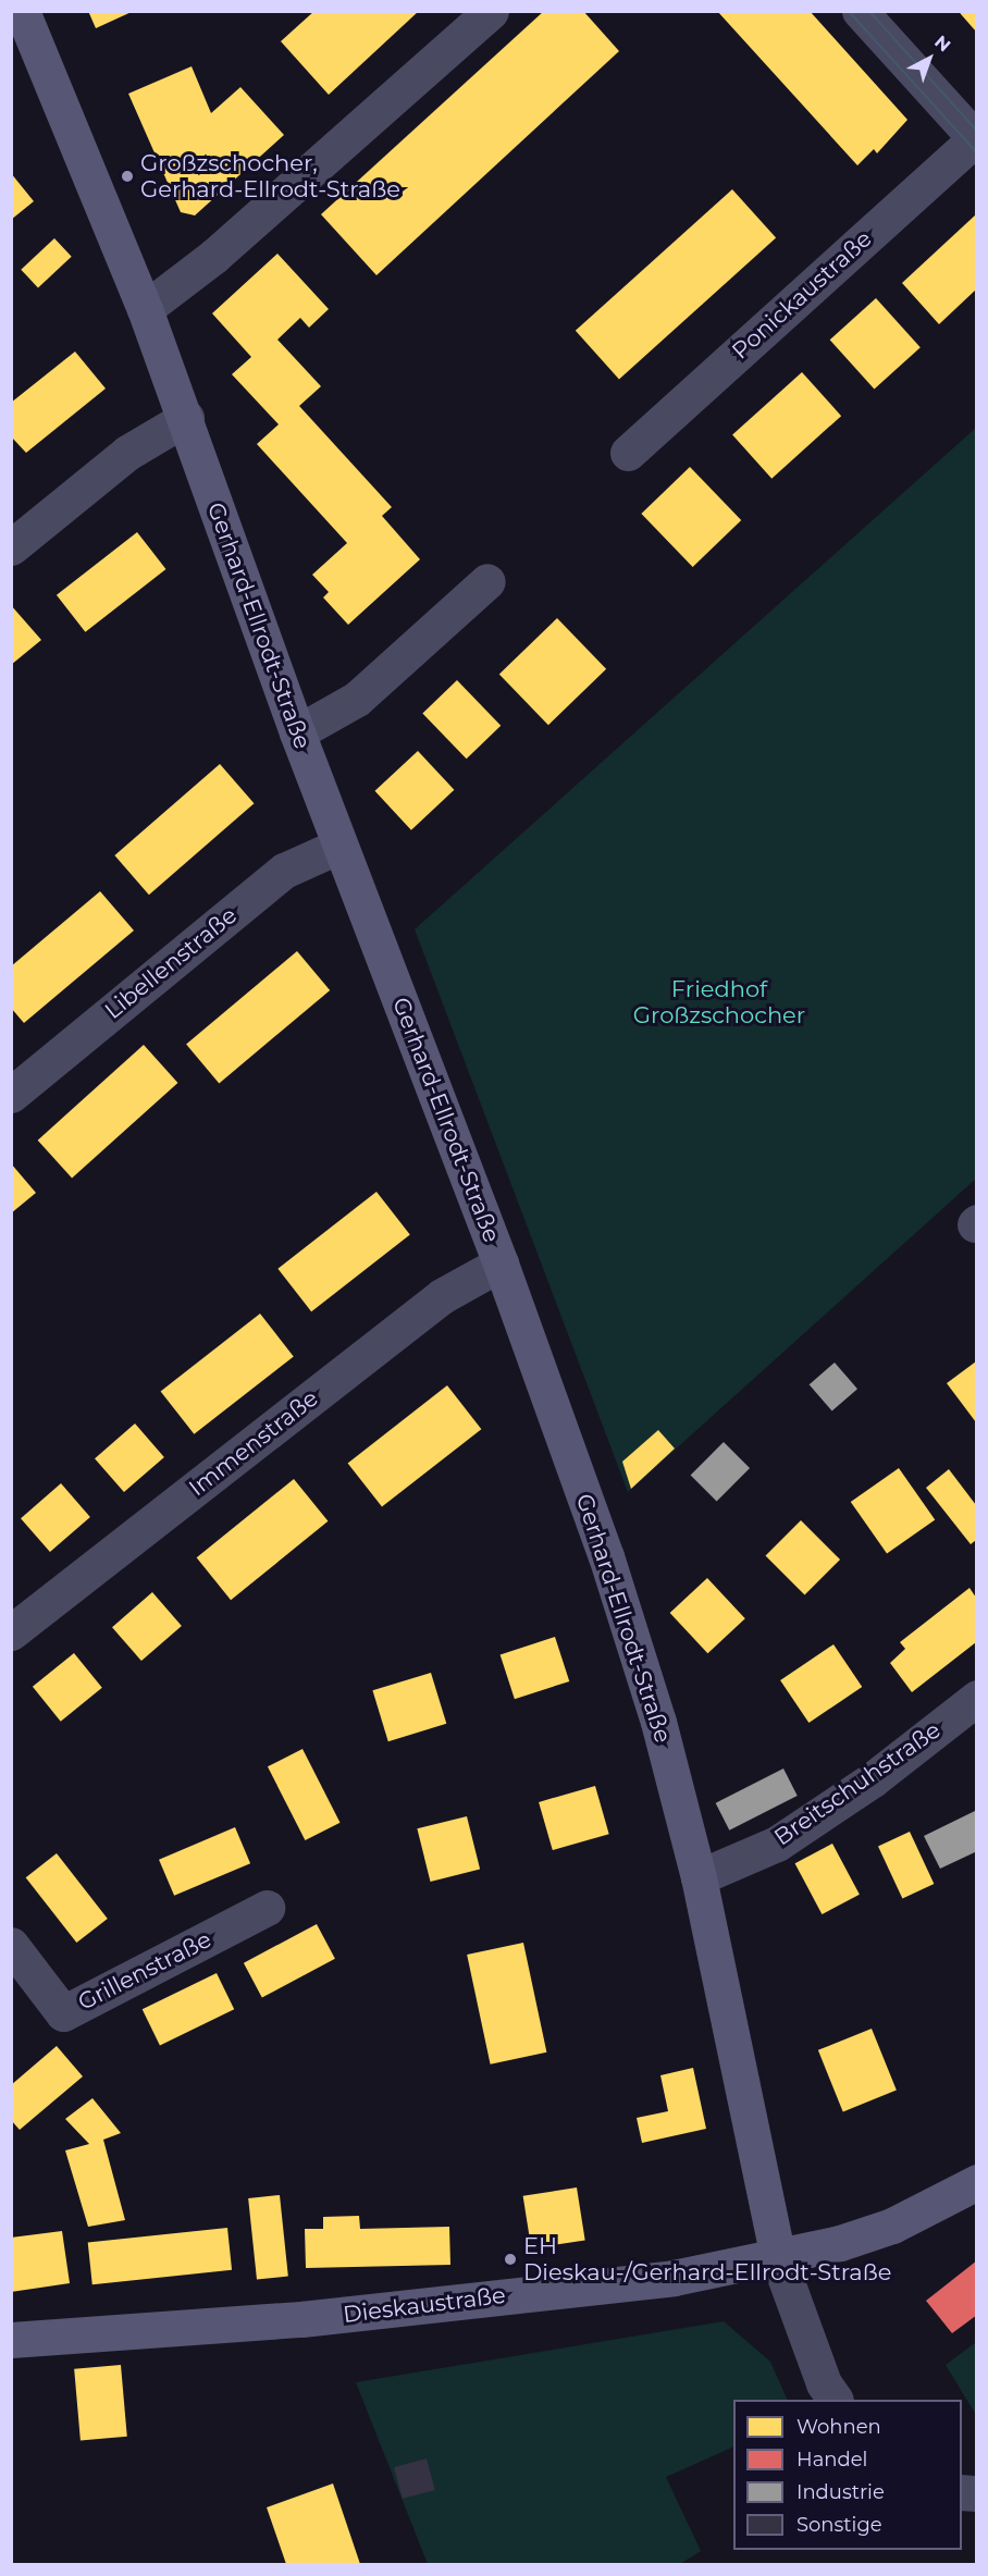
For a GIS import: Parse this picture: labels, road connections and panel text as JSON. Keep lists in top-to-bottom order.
{
  "streets": {
    "main road": ["Gerhard-Ellrodt-Straße", "Dieskaustraße"],
    "street": [
      "Ponickaustraße",
      "Libellenstraße",
      "Immenstraße",
      "Breitschuhstraße",
      "Grillenstraße"
    ]
  },
  "crossings": [
    ["Gerhard-Ellrodt-Straße", "Libellenstraße"],
    ["Gerhard-Ellrodt-Straße", "Immenstraße"],
    ["Gerhard-Ellrodt-Straße", "Breitschuhstraße"],
    ["Gerhard-Ellrodt-Straße", "Dieskaustraße"]
  ],
  "parks": ["Friedhof Großzschocher"],
  "places": ["Großzschocher, Gerhard-Ellrodt-Straße", "EH Dieskau-/Gerhard-Ellrodt-Straße"],
  "legend": [
    "Wohnen",
    "Handel",
    "Industrie",
    "Sonstige"
  ],
  "north": "top right"
}
